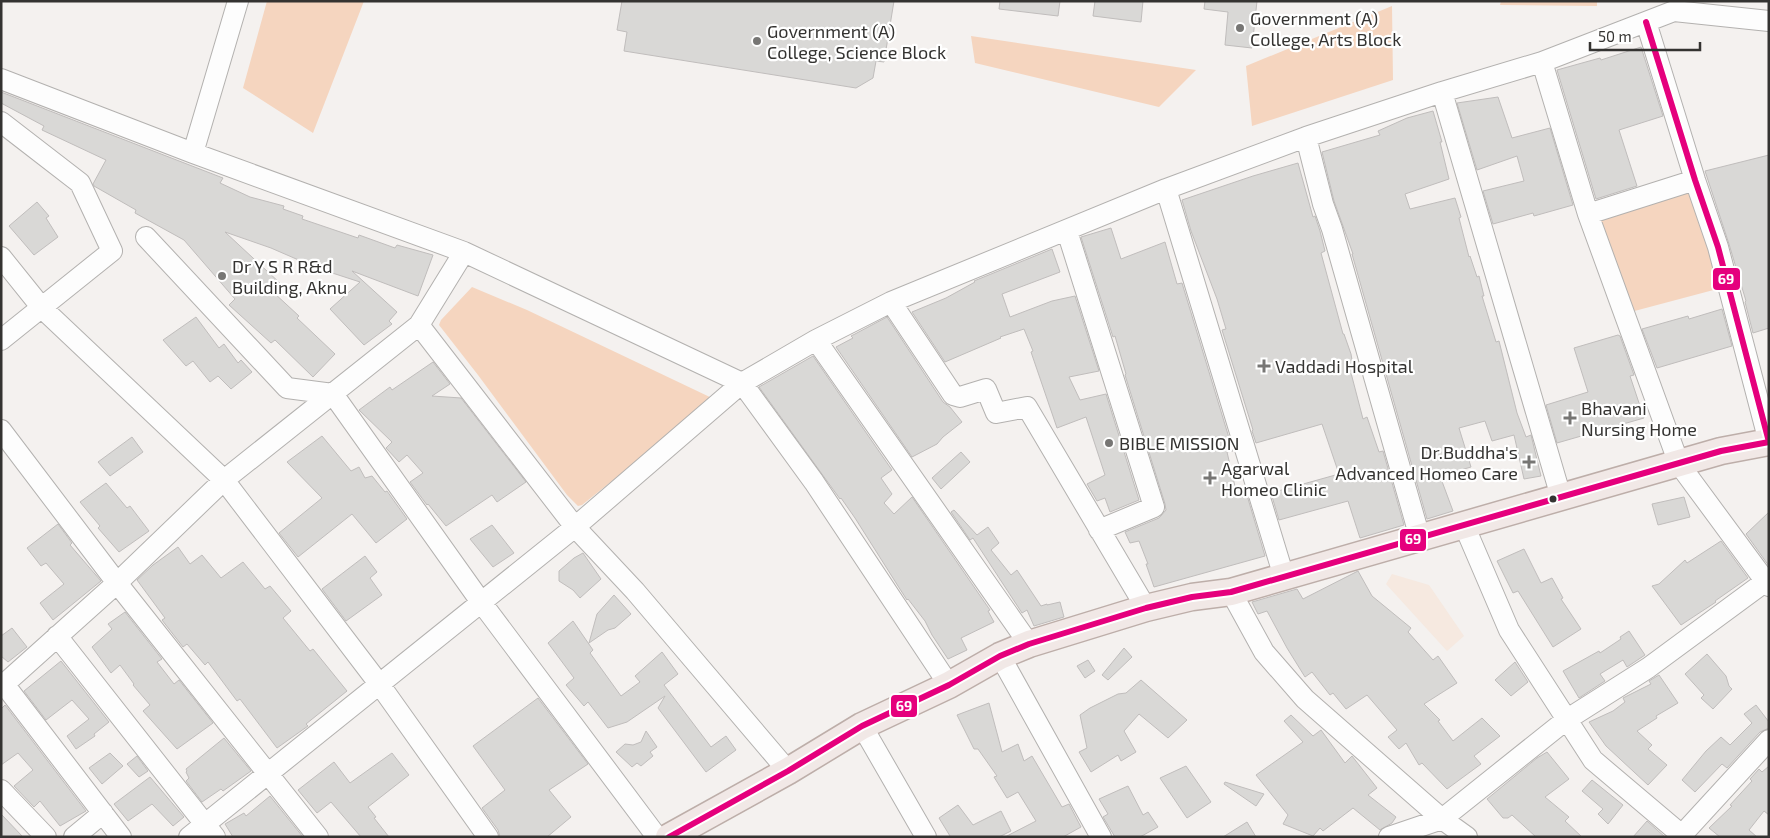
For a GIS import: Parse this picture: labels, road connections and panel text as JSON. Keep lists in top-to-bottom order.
{
  "places": {
    "other": [
      "Government (A) College, Arts Block",
      "Government (A) College, Science Block",
      "Dr Y S R R&d Building, Aknu",
      "BIBLE MISSION"
    ],
    "health": [
      "Vaddadi Hospital",
      "Bhavani Nursing Home",
      "Dr.Buddha's Advanced Homeo Care",
      "Agarwal Homeo Clinic"
    ]
  },
  "lines": ["transit line 69"],
  "scale_bar": "50 m"
}
